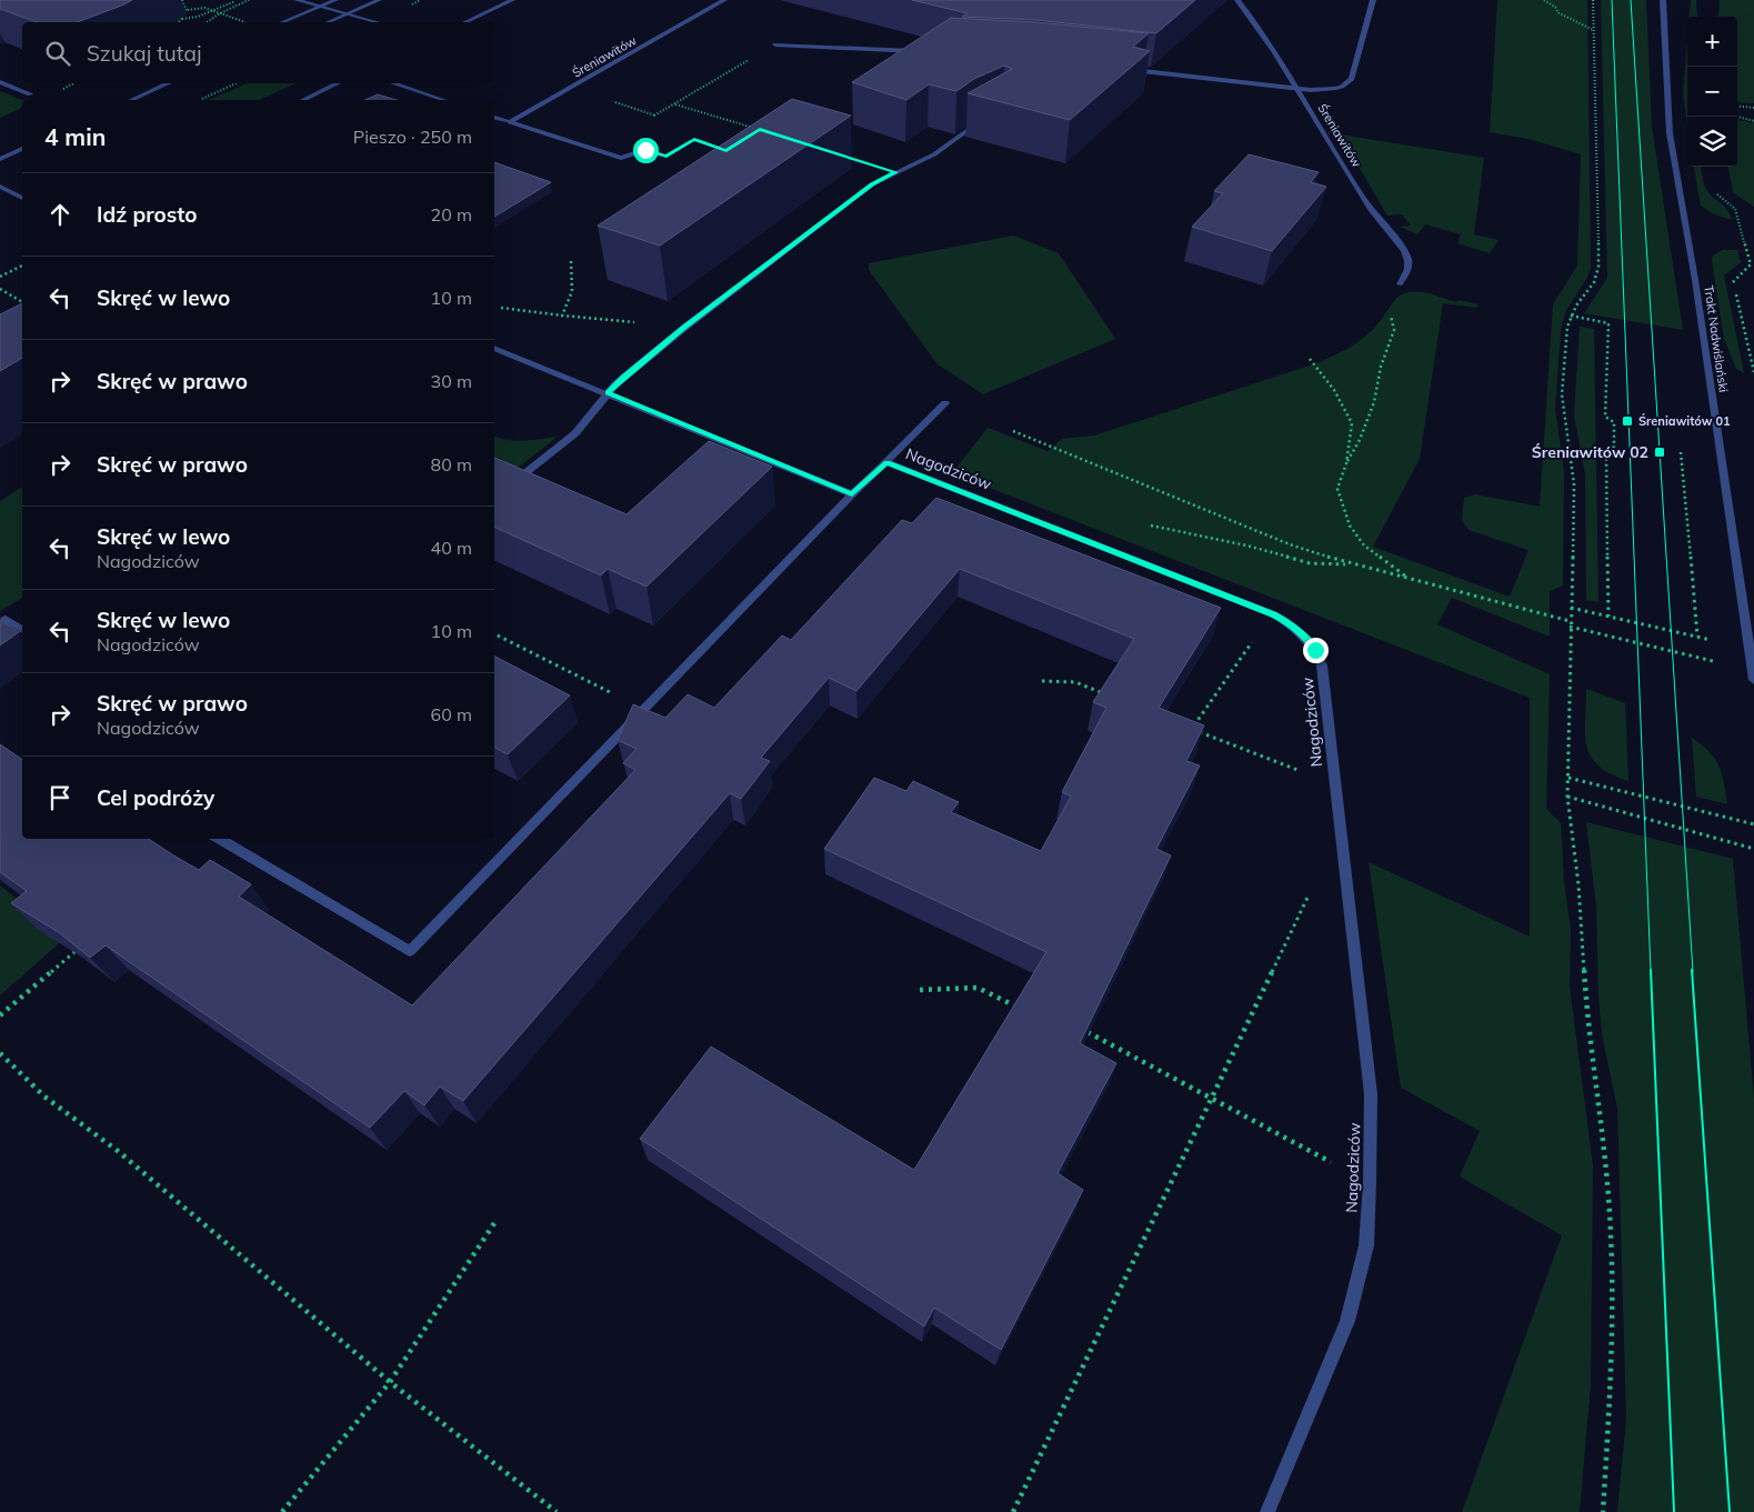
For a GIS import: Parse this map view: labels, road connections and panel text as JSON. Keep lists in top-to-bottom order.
{
  "streets": {
    "street": ["Śreniawitów", "Trakt Nadwiślański", "Nagodziców"]
  },
  "places": {
    "transit": ["Śreniawitów 01", "Śreniawitów 02"]
  },
  "page": {
    "map_buttons": ["+", "−"],
    "search": "Szukaj tutaj",
    "heading": ["4 min", "Pieszo · 250 m"],
    "list": [
      ["Idź prosto", "20 m"],
      ["Skręć w lewo", "10 m"],
      ["Skręć w prawo", "30 m"],
      ["Skręć w prawo", "80 m"],
      ["Skręć w lewo", "Nagodziców", "40 m"],
      ["Skręć w lewo", "Nagodziców", "10 m"],
      ["Skręć w prawo", "Nagodziców", "60 m"],
      "Cel podróży"
    ]
  }
}
